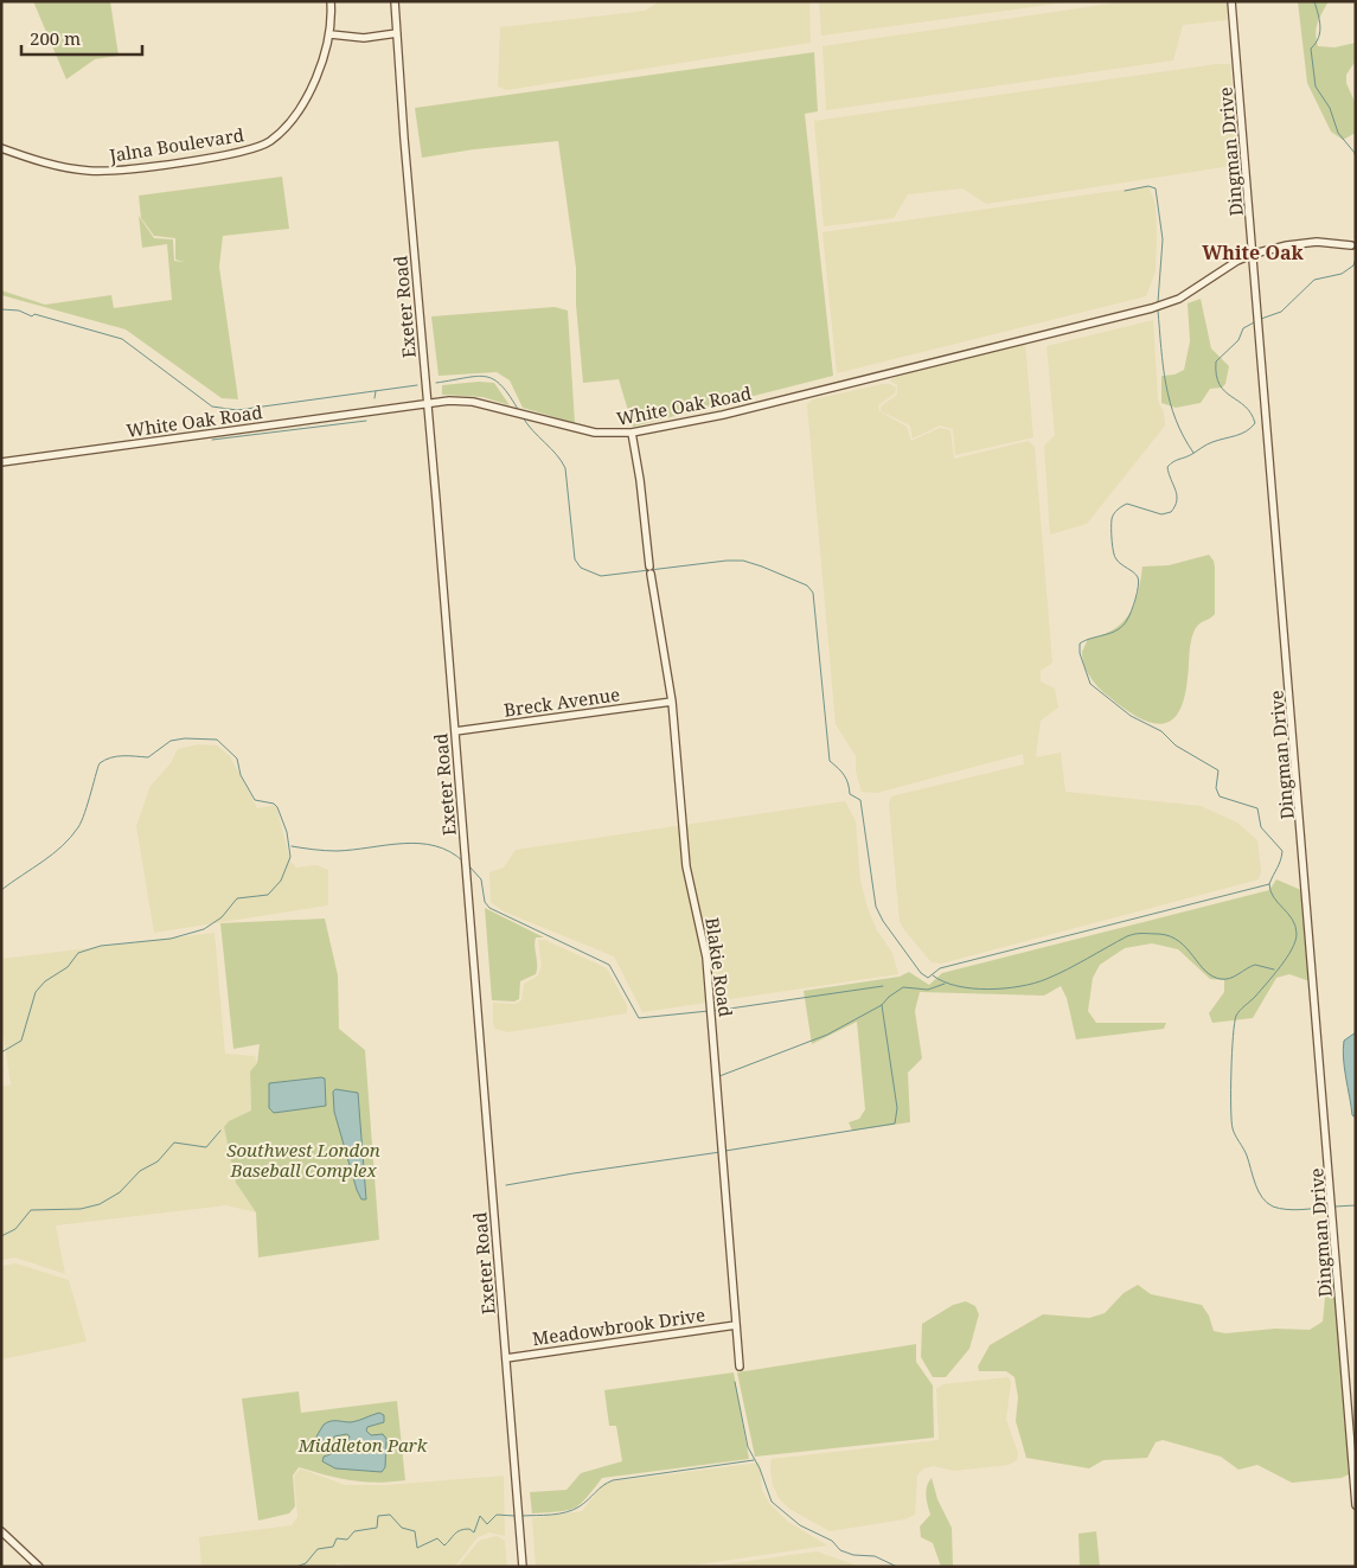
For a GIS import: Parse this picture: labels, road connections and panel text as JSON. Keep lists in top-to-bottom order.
{
  "streets": {
    "street": [
      "Jalna Boulevard",
      "Dingman Drive",
      "Exeter Road",
      "White Oak Road",
      "Breck Avenue",
      "Blakie Road",
      "Meadowbrook Drive"
    ]
  },
  "crossings": [
    ["Dingman Drive", "White Oak Road"],
    ["Exeter Road", "White Oak Road"],
    ["Exeter Road", "Breck Avenue"],
    ["Exeter Road", "Meadowbrook Drive"],
    ["White Oak Road", "Blakie Road"],
    ["Breck Avenue", "Blakie Road"],
    ["Blakie Road", "Meadowbrook Drive"]
  ],
  "districts": ["White Oak"],
  "parks": ["Southwest London Baseball Complex", "Middleton Park"],
  "scale_bar": "200 m"
}
